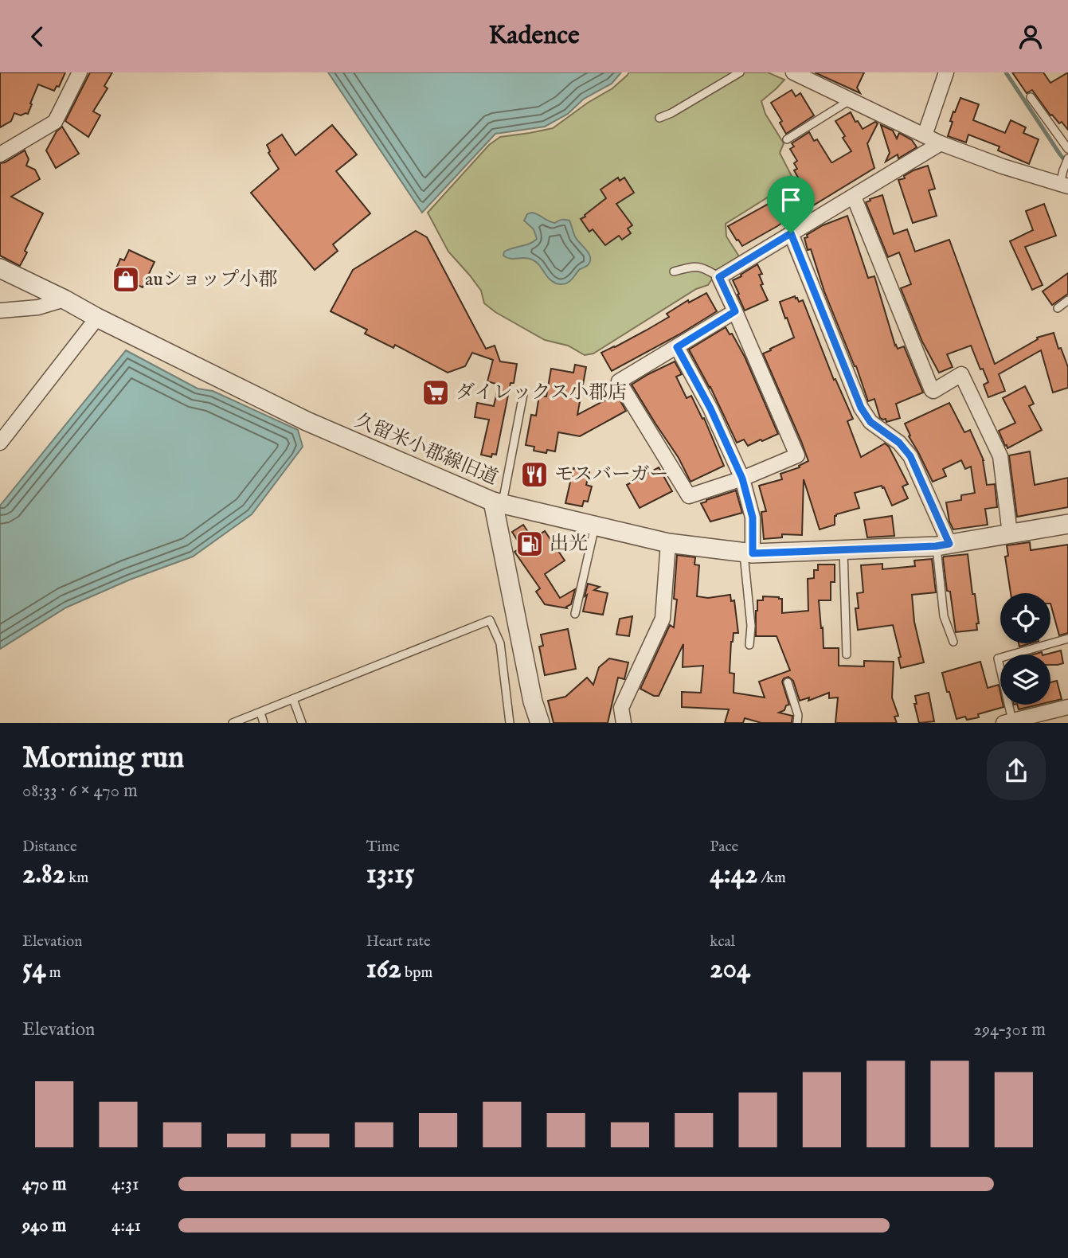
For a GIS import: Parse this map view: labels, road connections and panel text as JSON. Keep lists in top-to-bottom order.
{
  "streets": {
    "street": ["久留米小郡線旧道"]
  },
  "places": {
    "shop": ["auショップ小郡"],
    "supermarket": ["ダイレックス小郡店"],
    "restaurant": ["モスバーガー"],
    "fuel station": ["出光"]
  },
  "page": {
    "header": "Kadence",
    "heading": ["Morning run", "08:33 · 6 × 470 m"],
    "stats": [
      ["Distance", "2.82 km"],
      ["Time", "13:15"],
      ["Pace", "4:42 /km"],
      ["Elevation", "54 m"],
      ["Heart rate", "162 bpm"],
      ["kcal", "204"]
    ],
    "chart": ["Elevation", "294–301 m"],
    "list": [
      {
        "name": "470 m",
        "note": "4:31"
      },
      {
        "name": "940 m",
        "note": "4:41"
      }
    ]
  }
}
